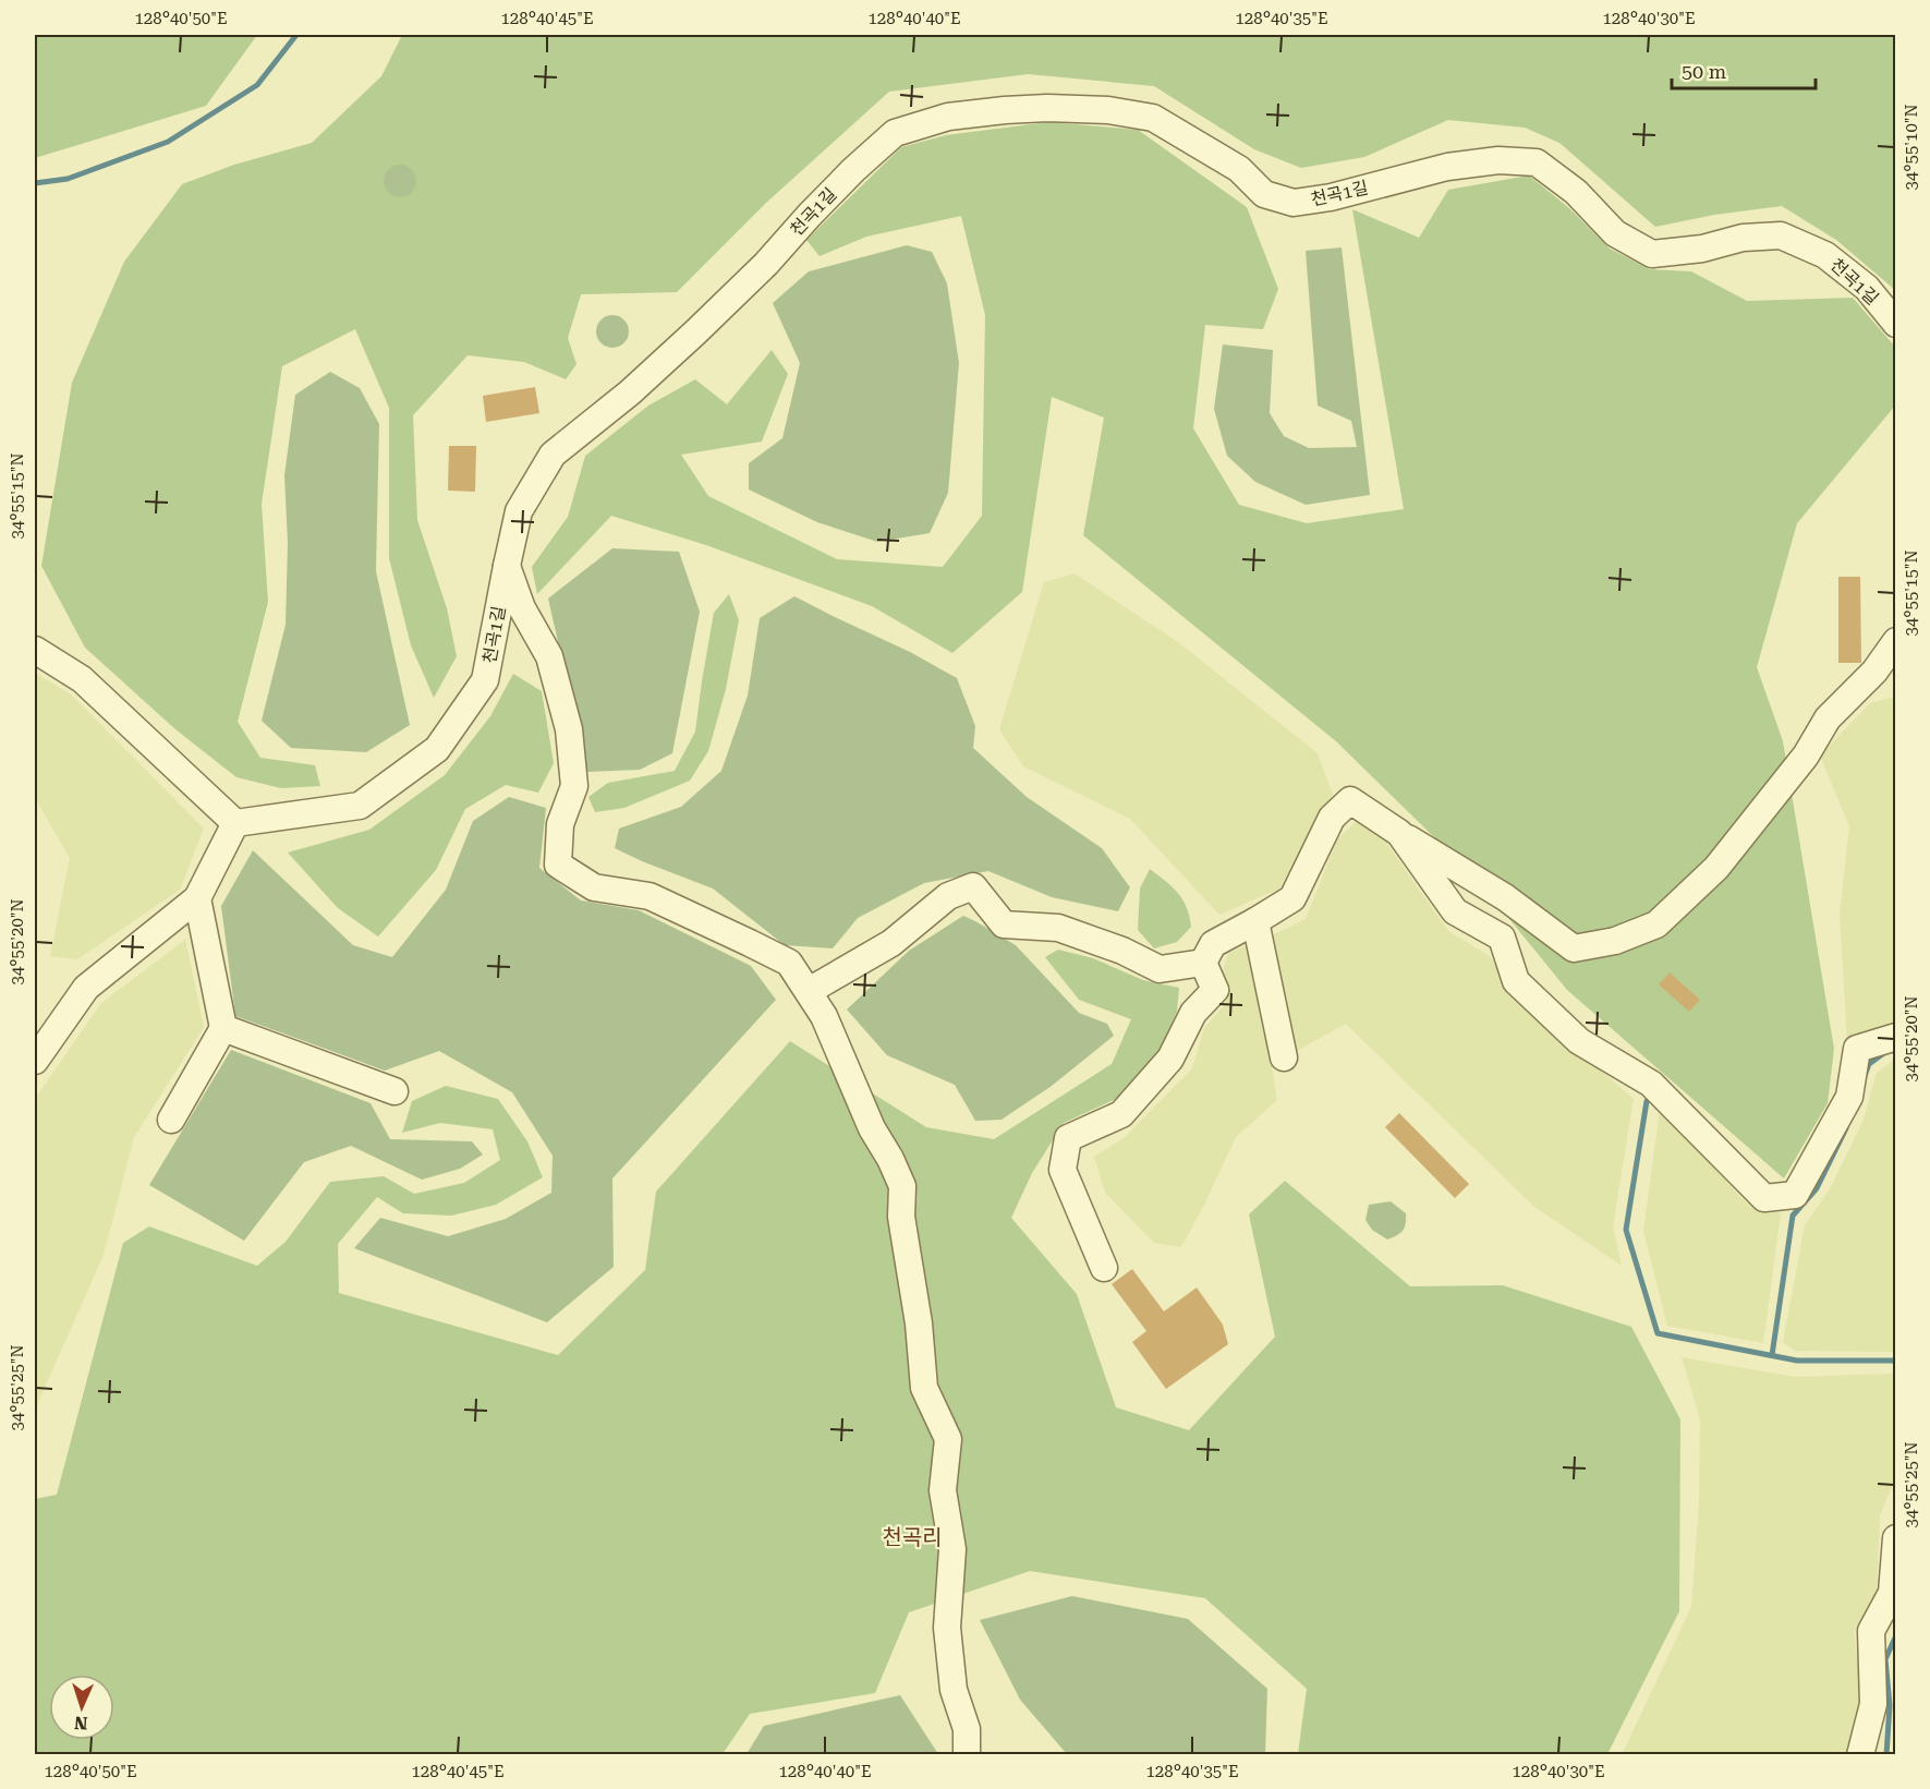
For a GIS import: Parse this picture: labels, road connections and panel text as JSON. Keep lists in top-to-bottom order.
{
  "streets": {
    "street": ["천곡1길"]
  },
  "districts": ["천곡리"],
  "scale_bar": "50 m",
  "north": "bottom",
  "coordinates": [
    "128°40'50\"E",
    "128°40'45\"E",
    "128°40'40\"E",
    "128°40'35\"E",
    "128°40'30\"E",
    "34°55'10\"N",
    "34°55'15\"N",
    "34°55'20\"N",
    "34°55'25\"N"
  ]
}
